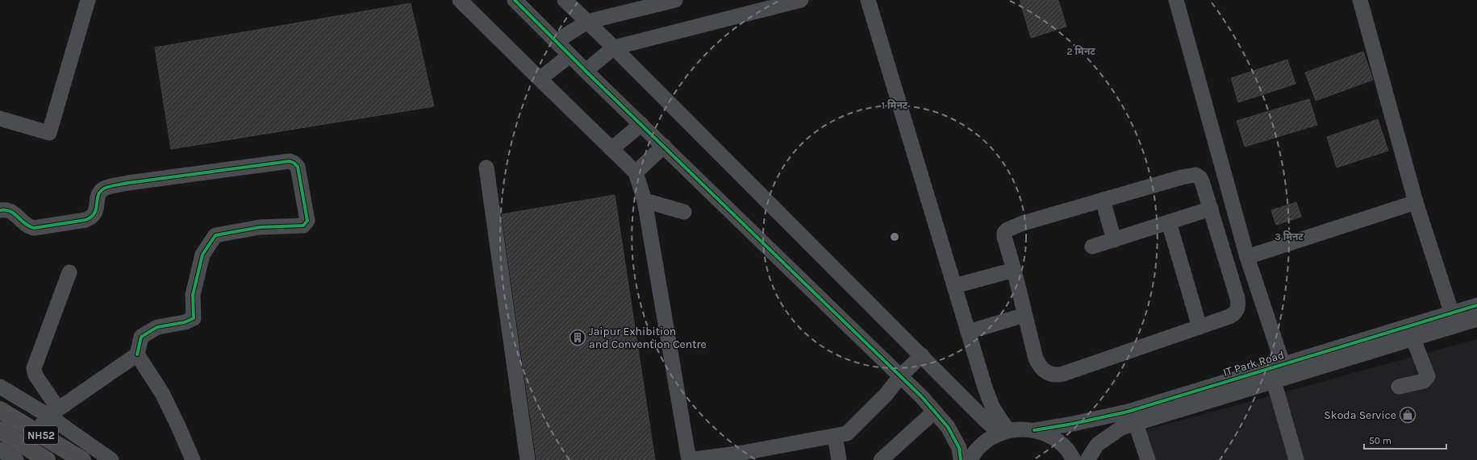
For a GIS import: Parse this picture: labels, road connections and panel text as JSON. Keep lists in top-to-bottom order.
{
  "streets": {
    "highway": ["NH52"],
    "street": ["IT Park Road"]
  },
  "places": {
    "building": ["Jaipur Exhibition and Convention Centre"],
    "shop": ["Skoda Service"]
  },
  "scale_bar": "50 m",
  "rings": ["2 मिनट", "1 मिनट", "3 मिनट"]
}
